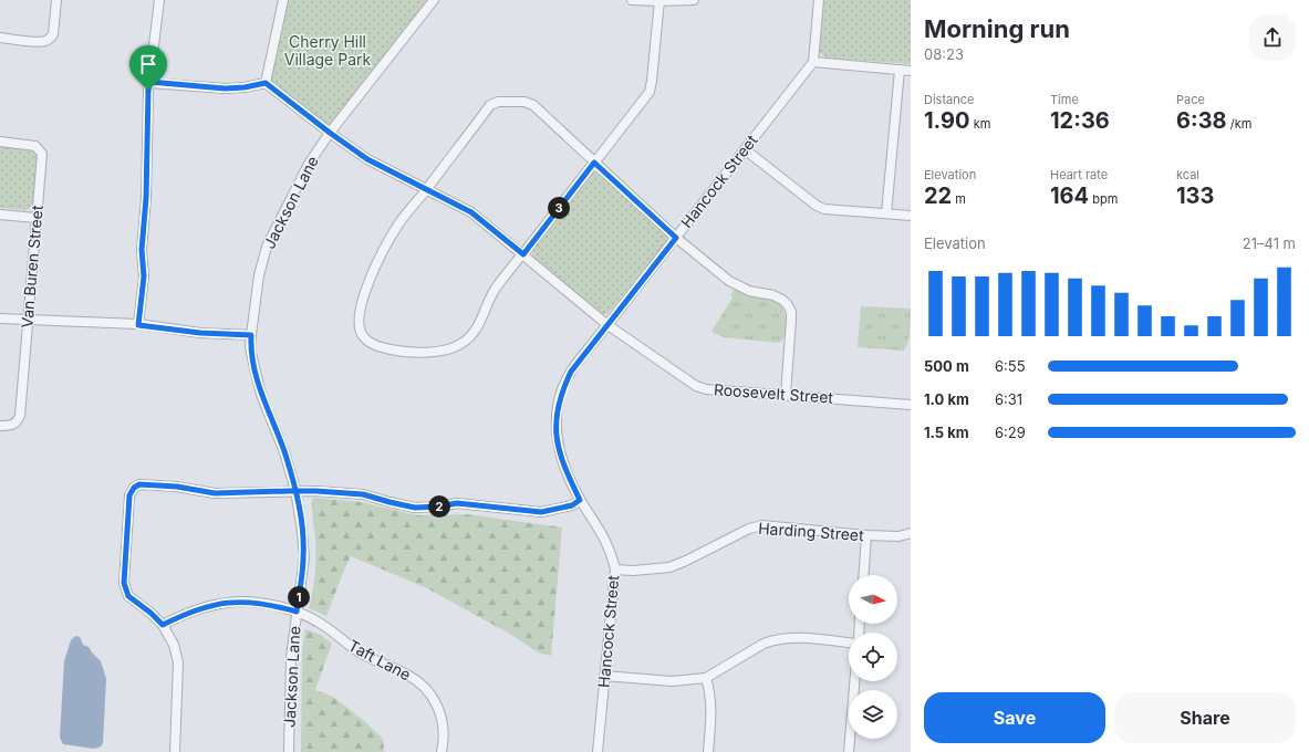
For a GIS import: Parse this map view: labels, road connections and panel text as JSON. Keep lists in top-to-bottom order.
{
  "streets": {
    "street": [
      "Hancock Street",
      "Jackson Lane",
      "Van Buren Street",
      "Roosevelt Street",
      "Harding Street",
      "Taft Lane"
    ]
  },
  "crossings": [
    ["Hancock Street", "Roosevelt Street"],
    ["Hancock Street", "Harding Street"],
    ["Jackson Lane", "Roosevelt Street"],
    ["Jackson Lane", "Taft Lane"]
  ],
  "parks": ["Cherry Hill Village Park"],
  "north": "right",
  "page": {
    "heading": ["Morning run", "08:23"],
    "stats": [
      ["Distance", "1.90 km"],
      ["Time", "12:36"],
      ["Pace", "6:38 /km"],
      ["Elevation", "22 m"],
      ["Heart rate", "164 bpm"],
      ["kcal", "133"]
    ],
    "pins": ["3", "2", "1"],
    "chart": ["Elevation", "21–41 m"],
    "list": [
      {
        "name": "500 m",
        "note": "6:55"
      },
      {
        "name": "1.0 km",
        "note": "6:31"
      },
      {
        "name": "1.5 km",
        "note": "6:29"
      }
    ],
    "buttons": ["Save", "Share"]
  }
}
